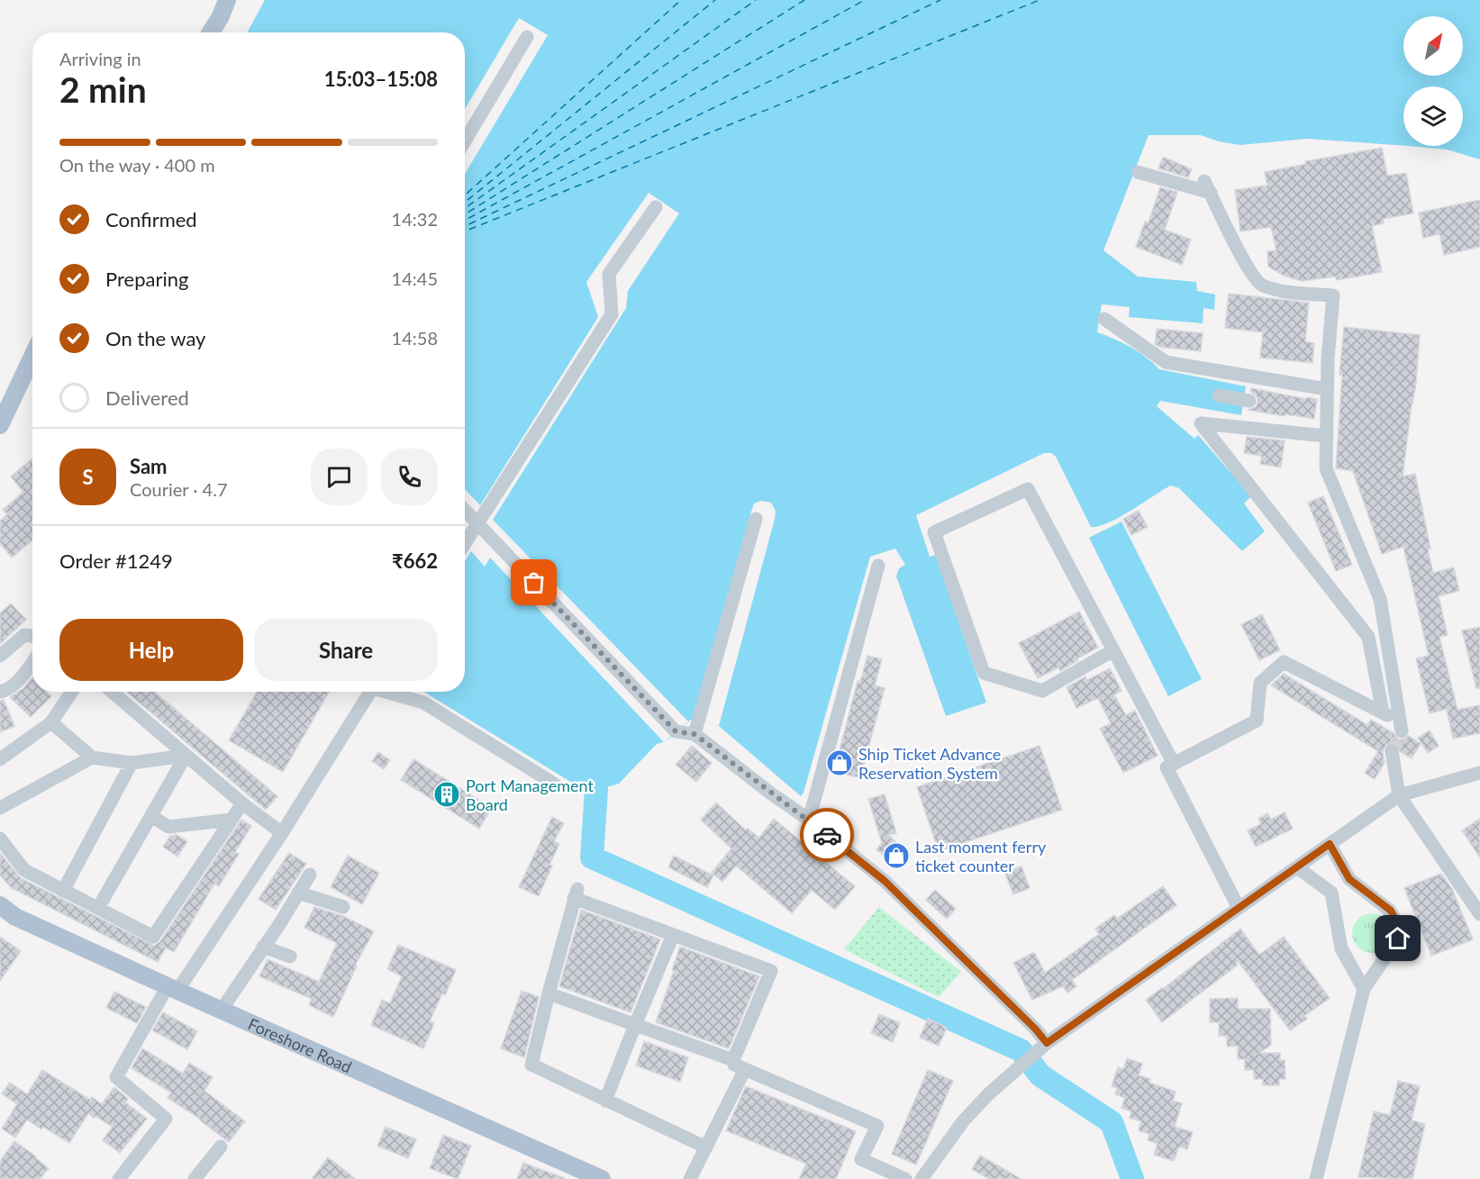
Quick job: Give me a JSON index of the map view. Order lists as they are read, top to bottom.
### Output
{
  "streets": {
    "main road": ["Foreshore Road"]
  },
  "places": {
    "shop": ["Ship Ticket Advance Reservation System", "Last moment ferry ticket counter"],
    "building": ["Port Management Board"]
  },
  "north": "top right",
  "page": {
    "heading": ["2 min", "Arriving in", "15:03–15:08"],
    "panel": [
      "Sam",
      "Courier · 4.7",
      "Order #1249",
      "₹662"
    ],
    "bar": "On the way · 400 m",
    "list": [
      ["Confirmed", "14:32"],
      ["Preparing", "14:45"],
      ["On the way", "14:58"],
      "Delivered"
    ],
    "round": "S",
    "buttons": ["Help", "Share"]
  }
}
